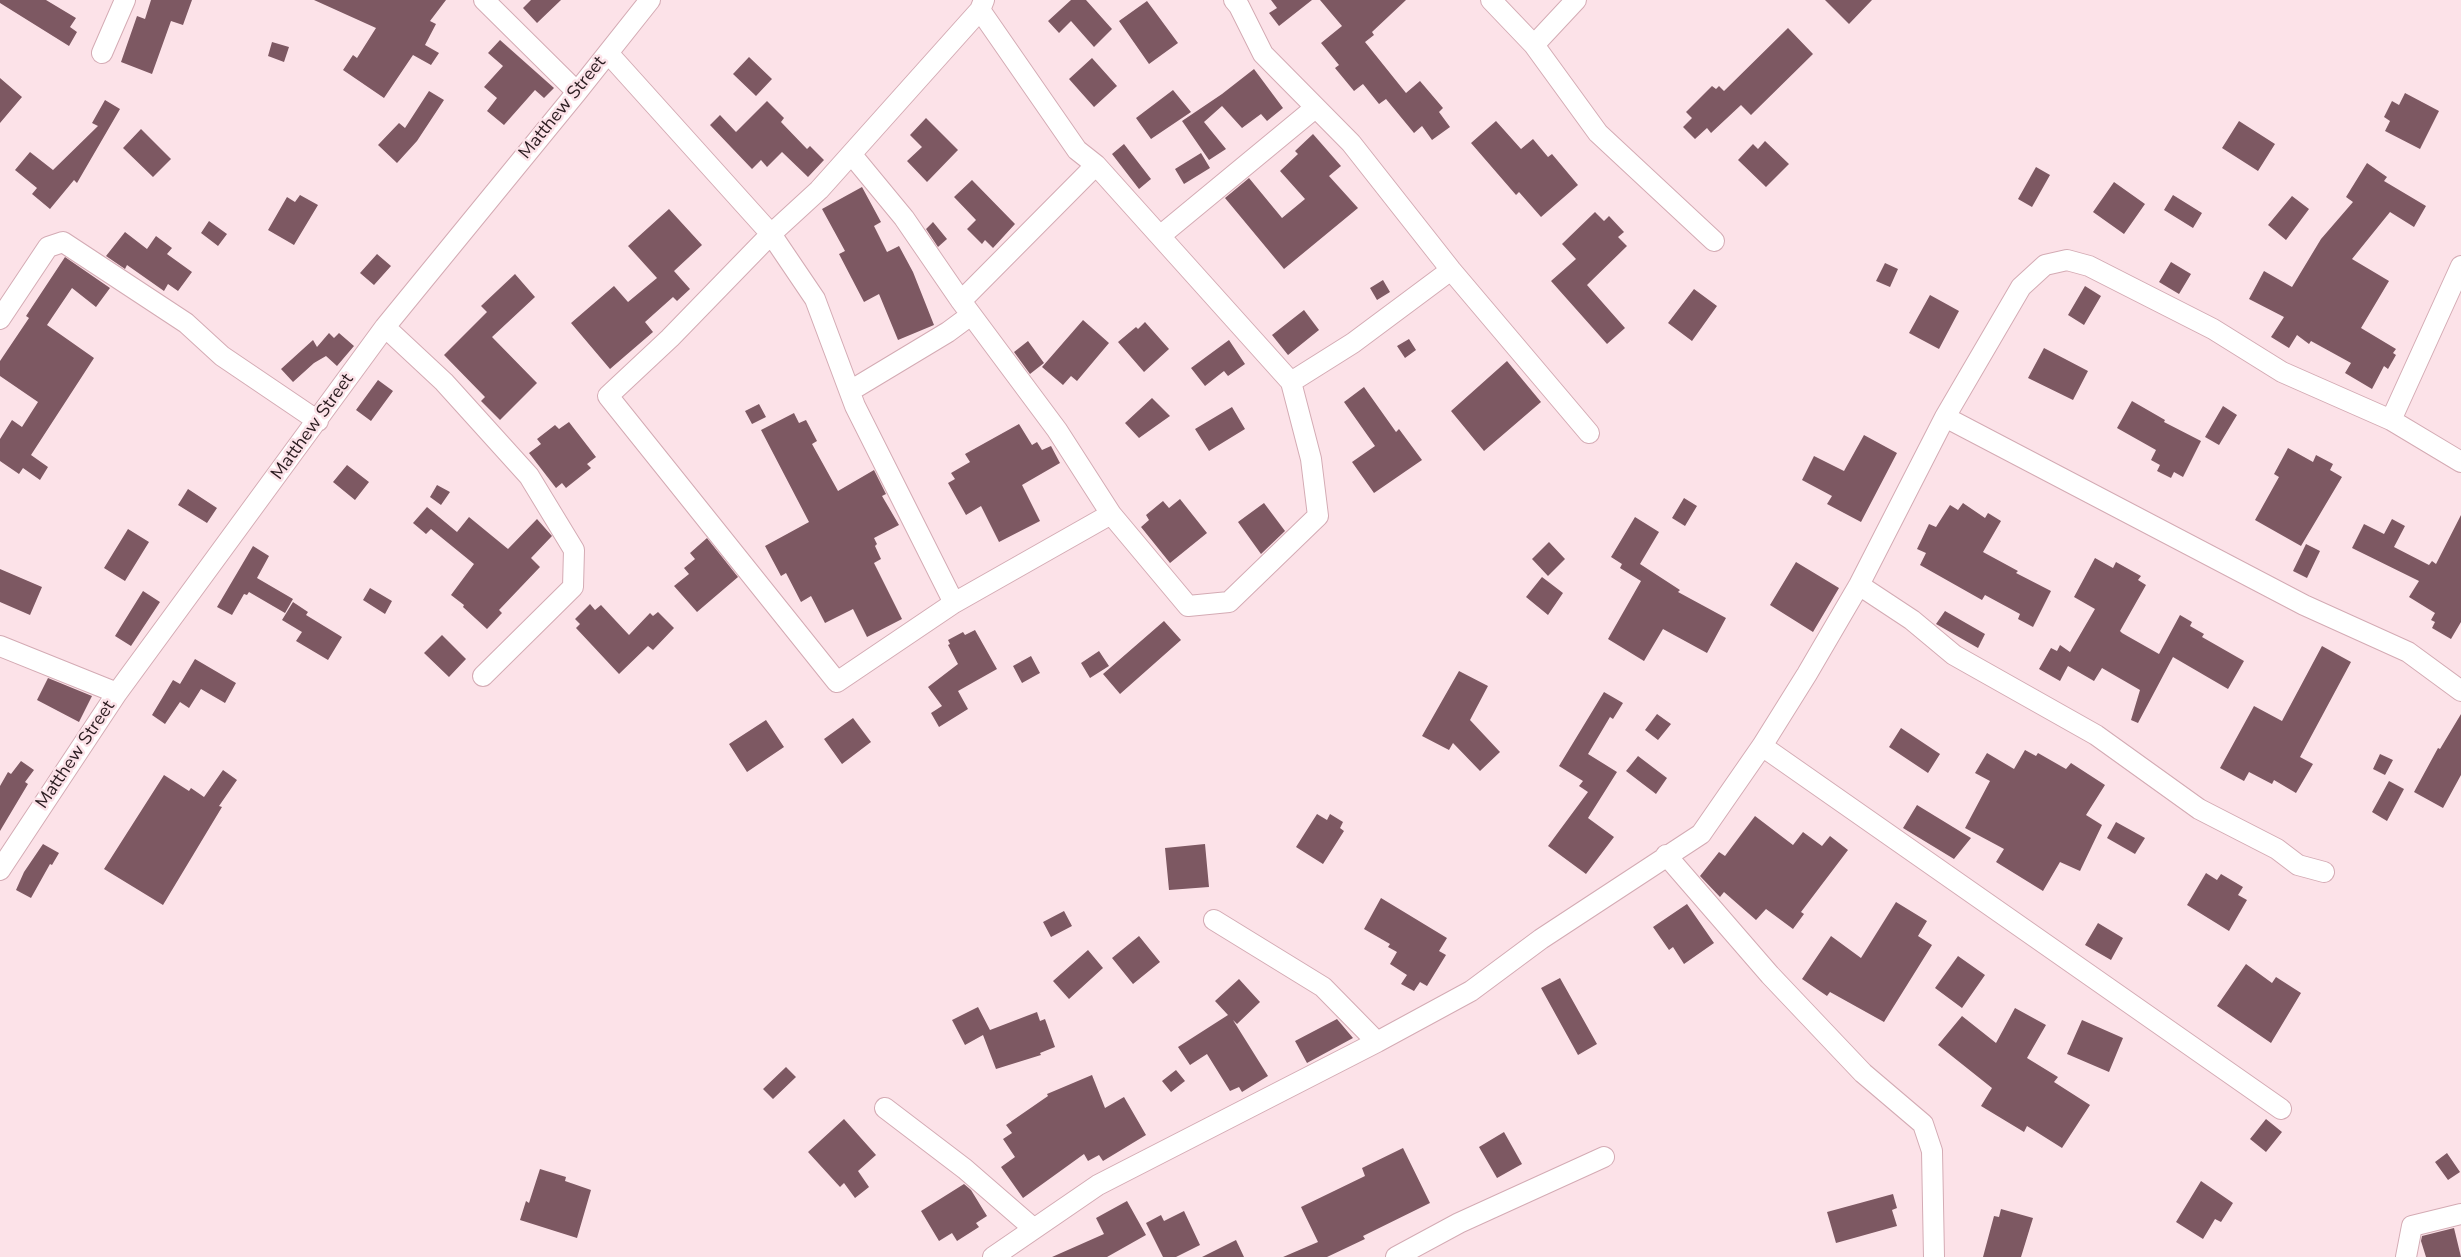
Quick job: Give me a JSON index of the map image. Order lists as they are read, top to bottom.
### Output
{
  "streets": {
    "street": ["Matthew Street"]
  }
}
